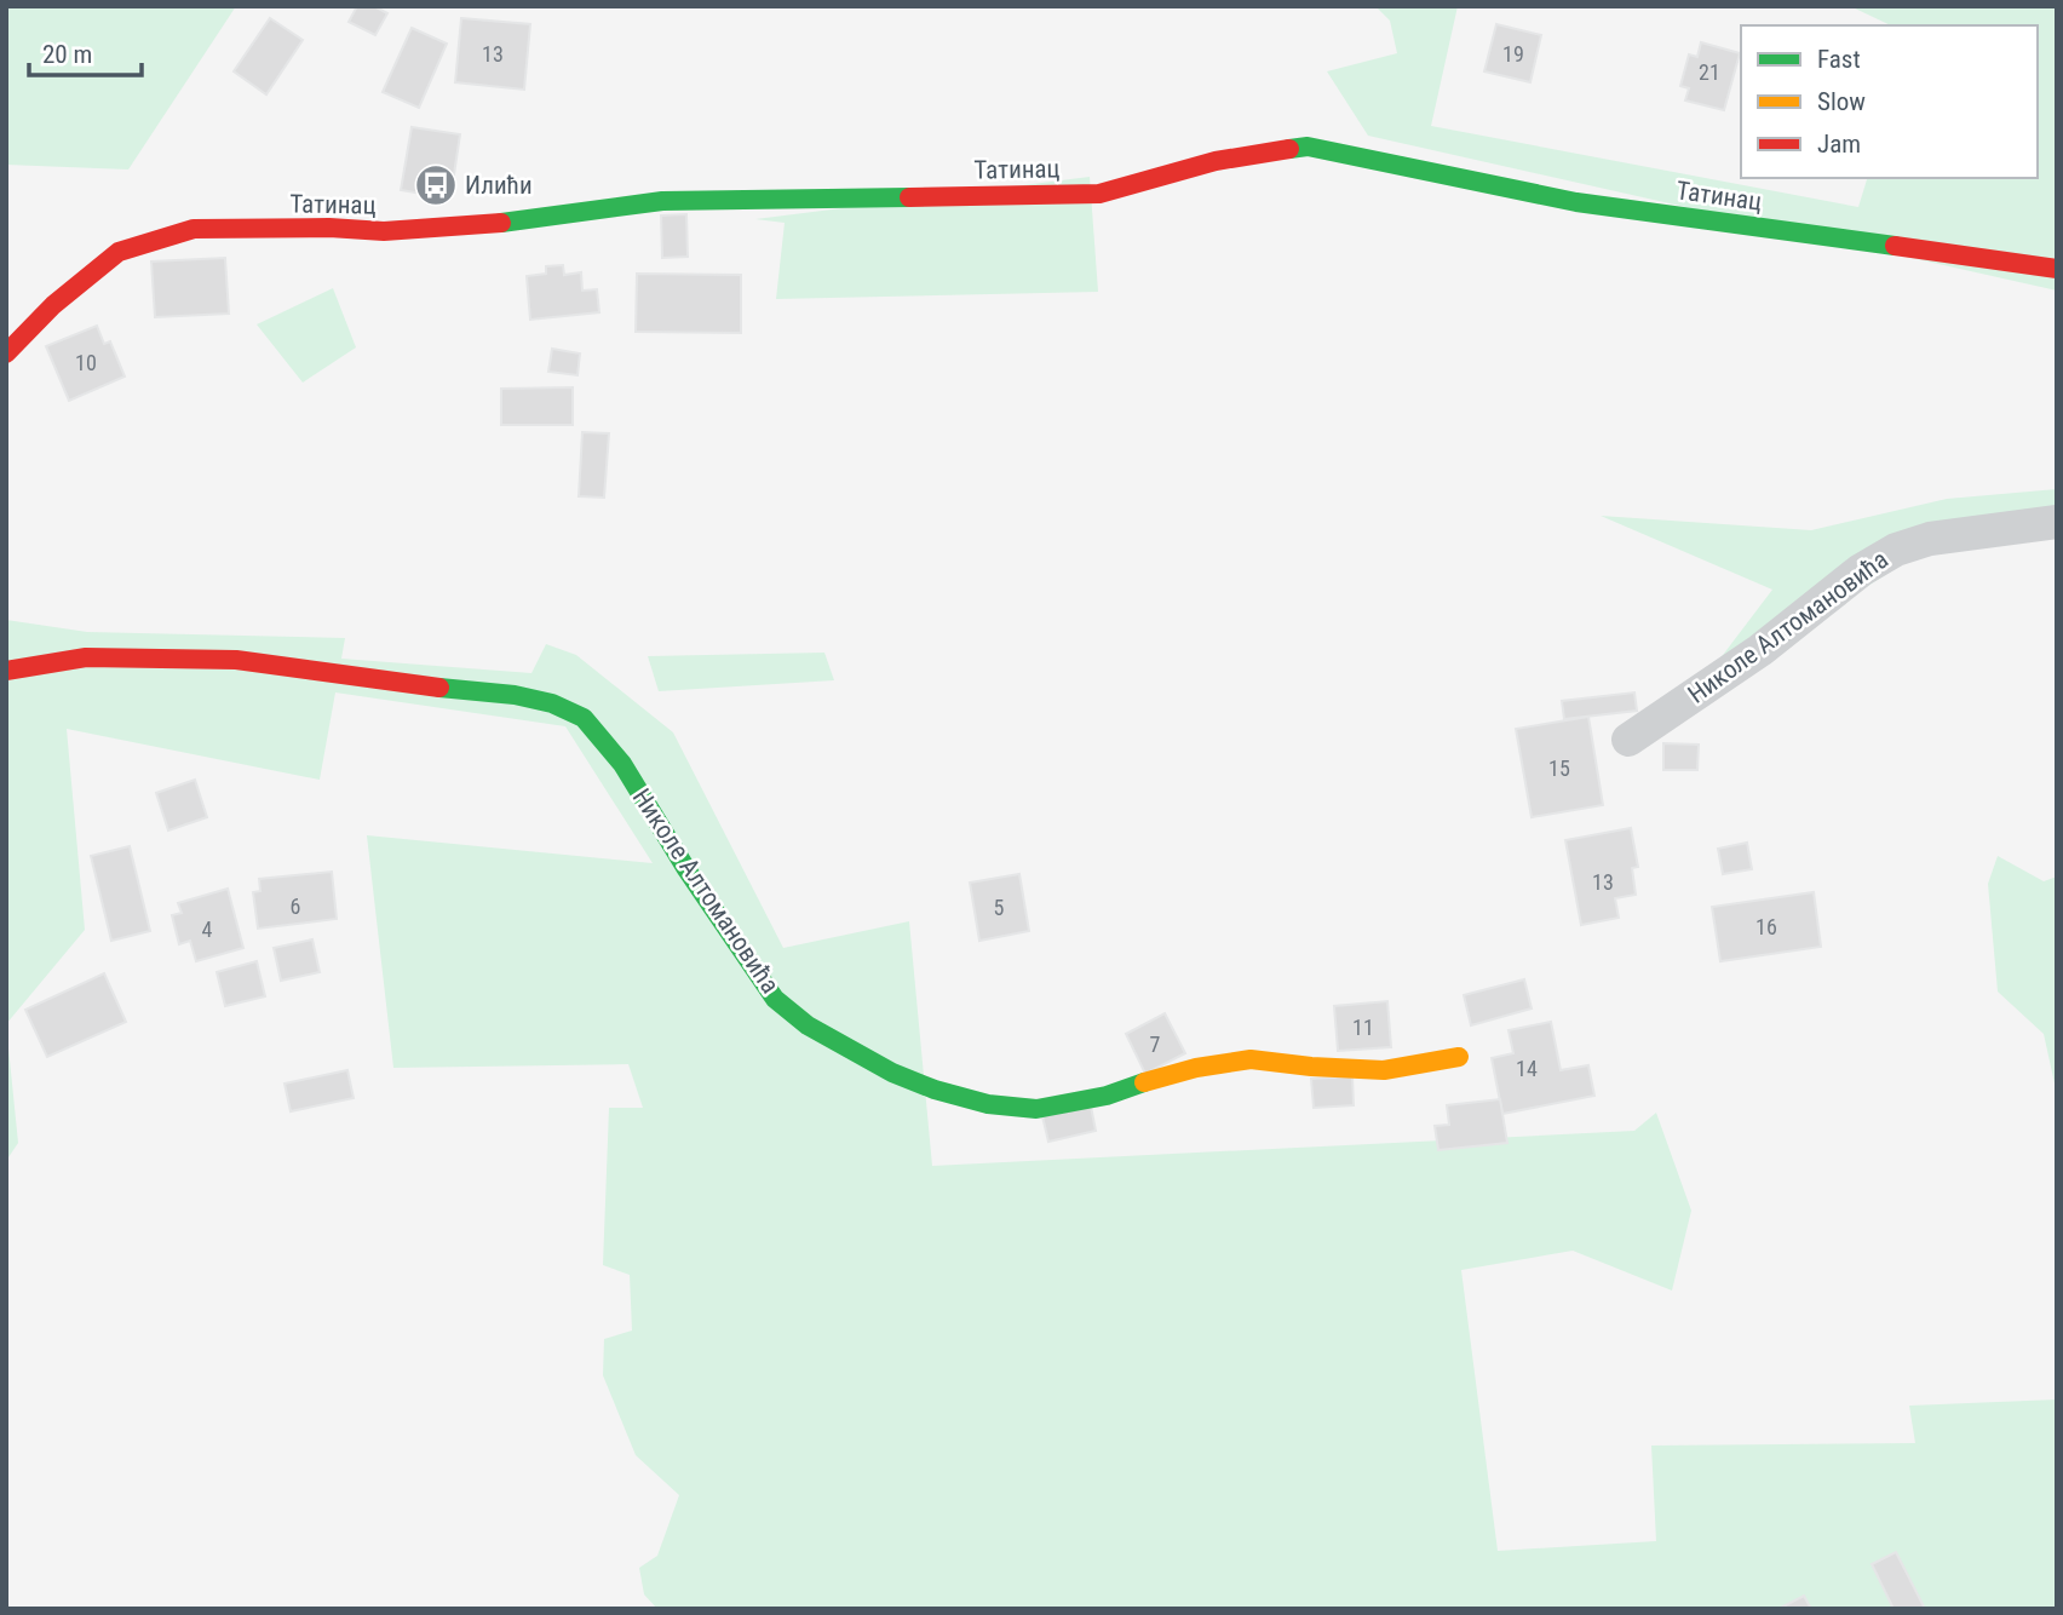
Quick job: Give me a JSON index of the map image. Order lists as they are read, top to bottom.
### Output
{
  "streets": {
    "street": ["Татинац", "Николе Алтомановића"]
  },
  "places": {
    "bus stop": ["Илићи"]
  },
  "house_numbers": [
    "13",
    "19",
    "21",
    "10",
    "15",
    "13",
    "6",
    "5",
    "16",
    "4",
    "11",
    "7",
    "14"
  ],
  "legend": ["Fast", "Slow", "Jam"],
  "scale_bar": "20 m"
}
